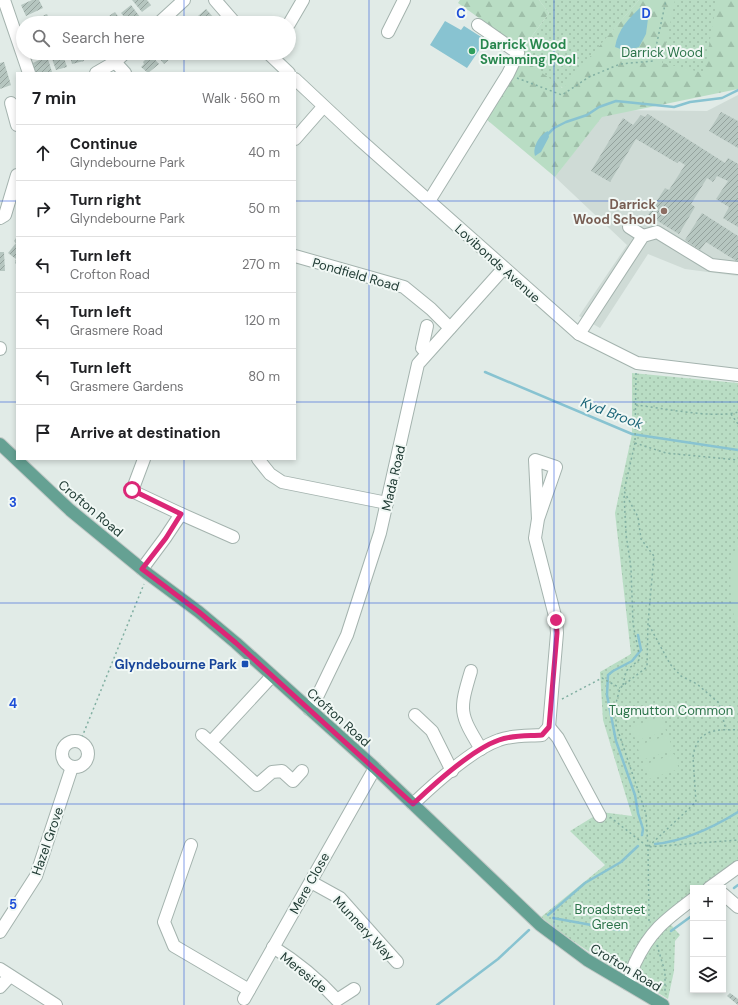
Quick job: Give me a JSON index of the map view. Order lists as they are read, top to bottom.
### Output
{
  "streets": {
    "main road": ["Crofton Road"],
    "street": [
      "Lovibonds Avenue",
      "Pondfield Road",
      "Mada Road",
      "Hazel Grove",
      "Mere Close",
      "Munnery Way",
      "Mereside"
    ]
  },
  "crossings": [
    ["Lovibonds Avenue", "Mada Road"],
    ["Pondfield Road", "Mada Road"],
    ["Mada Road", "Crofton Road"],
    ["Crofton Road", "Mere Close"],
    ["Mere Close", "Munnery Way"],
    ["Mere Close", "Mereside"]
  ],
  "water": ["Kyd Brook"],
  "parks": ["Darrick Wood", "Tugmutton Common", "Broadstreet Green"],
  "places": {
    "other": ["Darrick Wood Swimming Pool", "Darrick Wood School"],
    "transit": ["Glyndebourne Park"]
  },
  "page": {
    "search": "Search here",
    "heading": ["7 min", "Walk · 560 m"],
    "list": [
      ["Continue", "Glyndebourne Park", "40 m"],
      ["Turn right", "Glyndebourne Park", "50 m"],
      ["Turn left", "Crofton Road", "270 m"],
      ["Turn left", "Grasmere Road", "120 m"],
      ["Turn left", "Grasmere Gardens", "80 m"],
      "Arrive at destination"
    ],
    "map_buttons": ["+", "−"]
  },
  "grid": {
    "columns": ["C", "D"],
    "rows": ["3", "4", "5"]
  }
}
